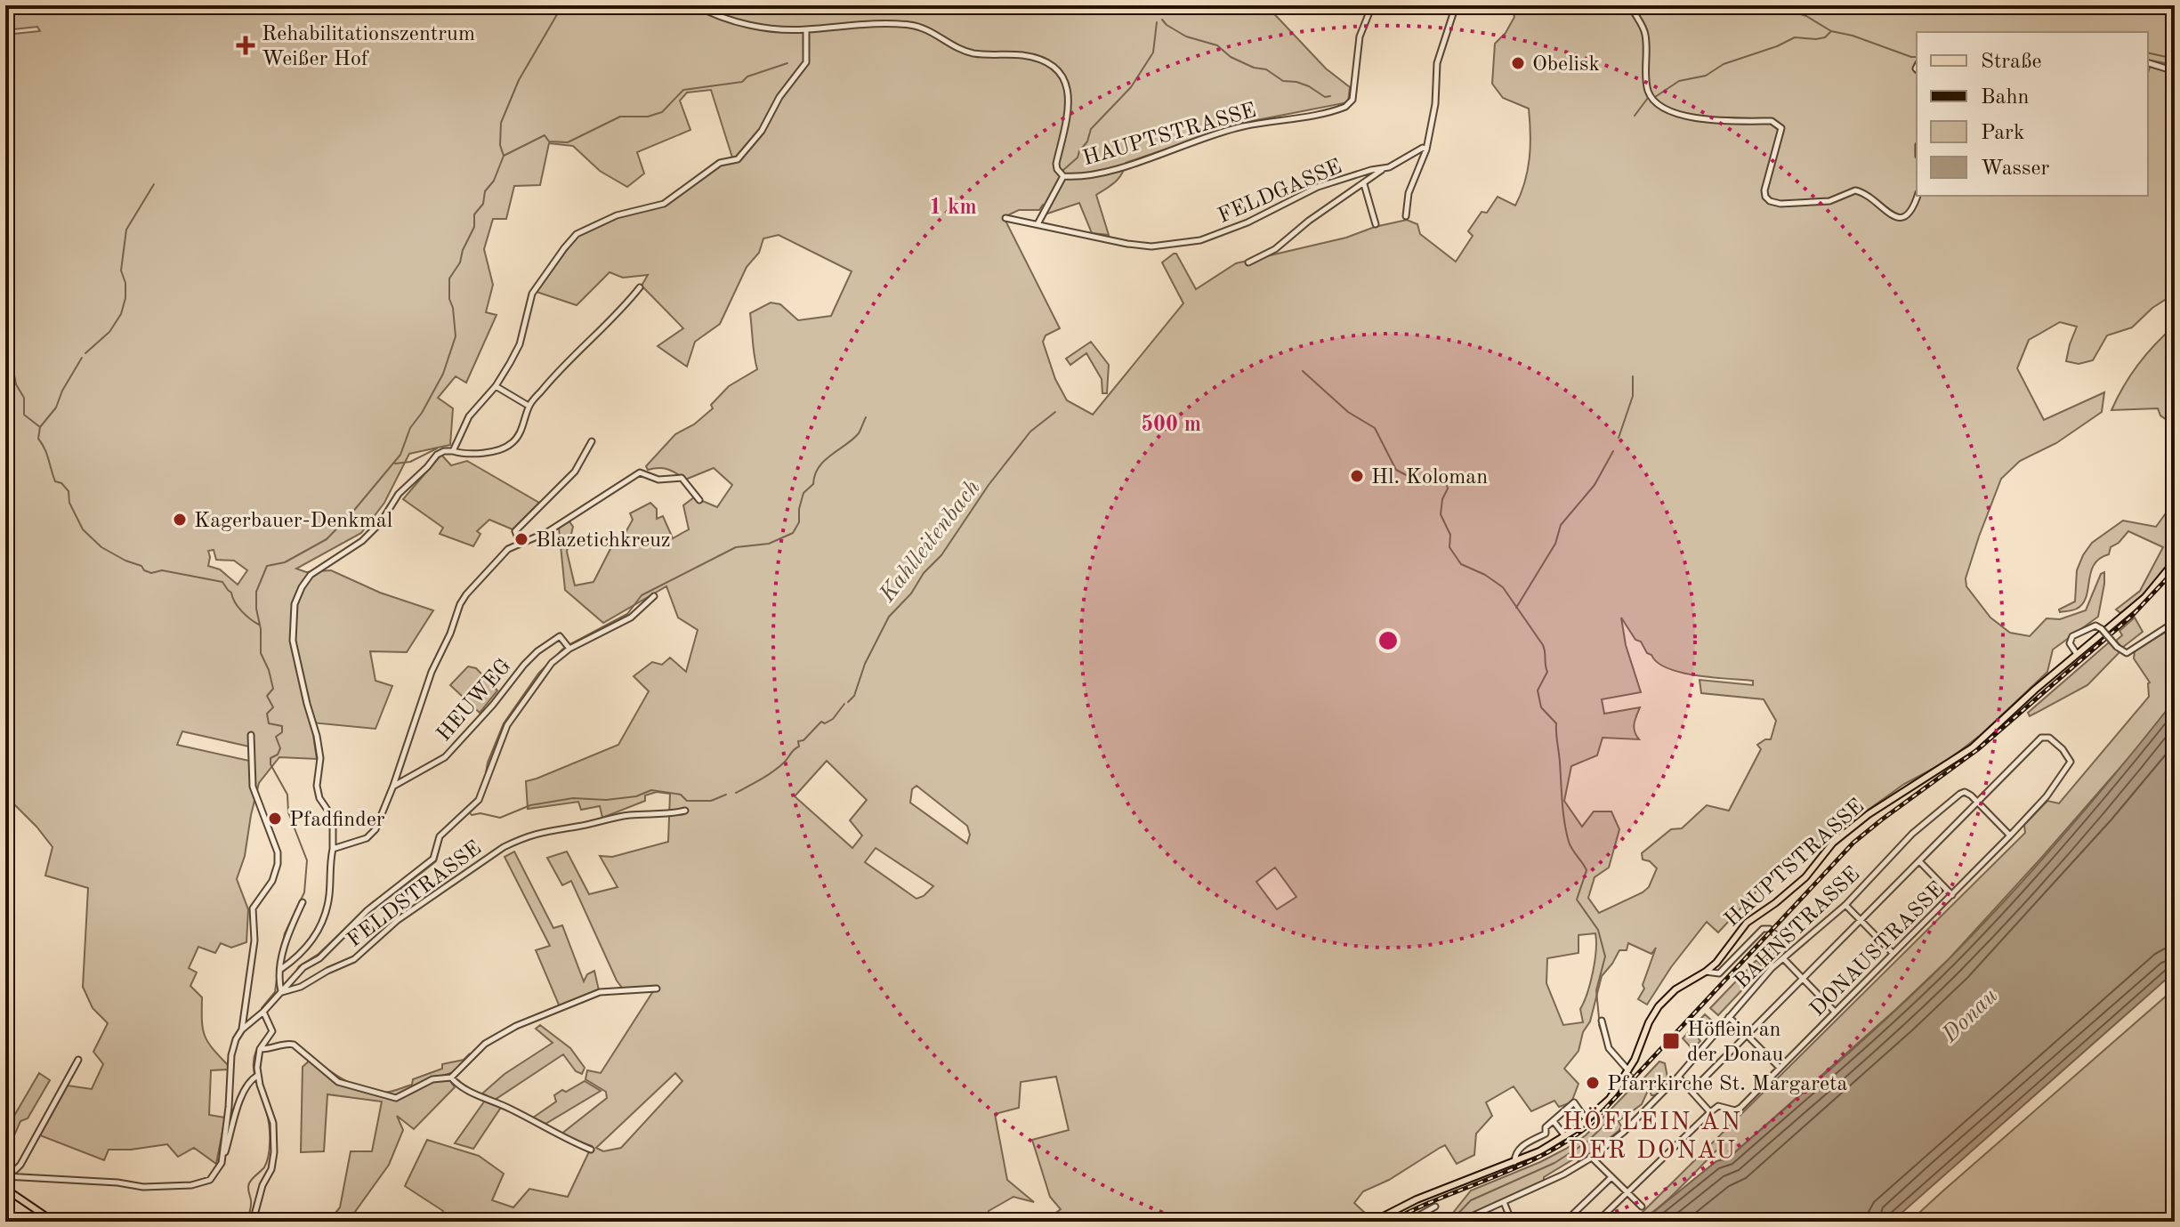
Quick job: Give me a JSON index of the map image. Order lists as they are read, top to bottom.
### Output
{
  "streets": {
    "main road": ["HAUPTSTRASSE"],
    "street": [
      "FELDGASSE",
      "HEUWEG",
      "FELDSTRASSE",
      "BAHNSTRASSE",
      "DONAUSTRASSE"
    ]
  },
  "crossings": [
    ["BAHNSTRASSE", "DONAUSTRASSE"]
  ],
  "districts": ["HÖFLEIN AN DER DONAU"],
  "water": ["Kahlleitenbach", "Donau"],
  "places": {
    "health": ["Rehabilitationszentrum Weißer Hof"],
    "other": [
      "Obelisk",
      "Hl. Koloman",
      "Kagerbauer-Denkmal",
      "Blazetichkreuz",
      "Pfadfinder",
      "Pfarrkirche St. Margareta"
    ],
    "transit": ["Höflein an der Donau"]
  },
  "legend": [
    "Straße",
    "Bahn",
    "Park",
    "Wasser"
  ],
  "rings": ["1 km", "500 m"]
}
